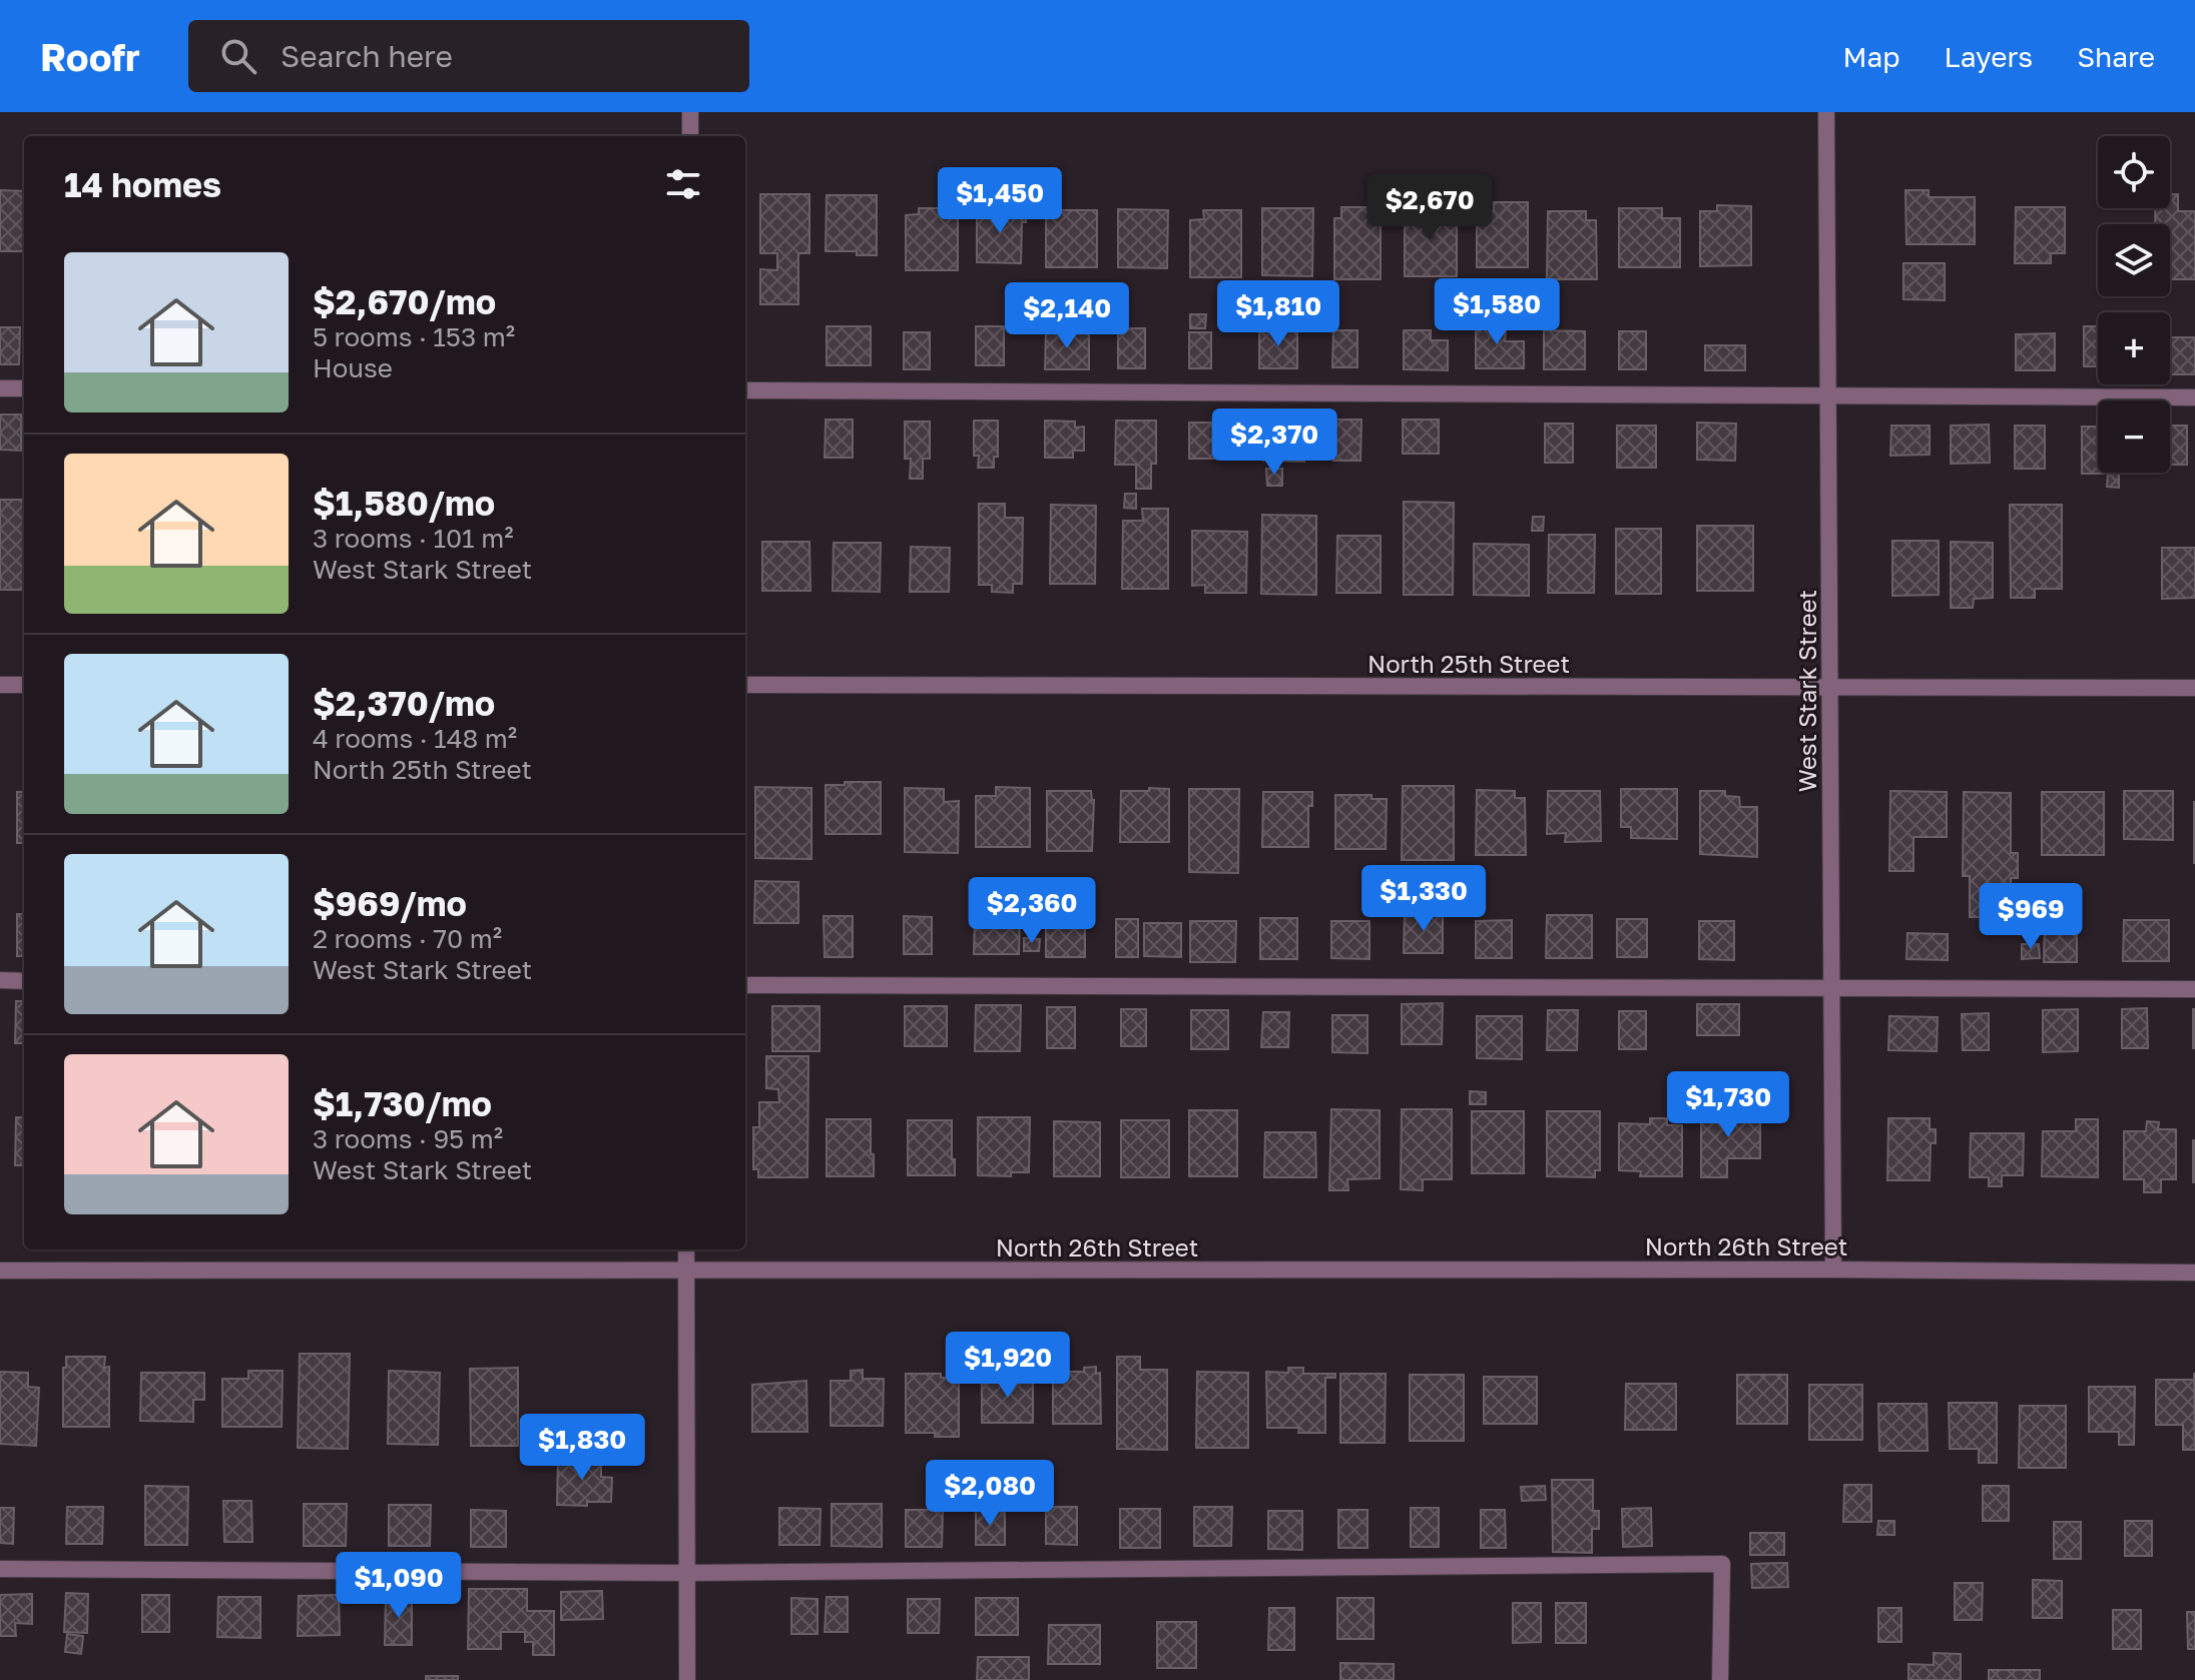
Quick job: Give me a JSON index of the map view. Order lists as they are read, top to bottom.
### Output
{
  "streets": {
    "street": ["North 25th Street", "West Stark Street", "North 26th Street"]
  },
  "crossings": [
    ["North 25th Street", "West Stark Street"],
    ["West Stark Street", "North 26th Street"]
  ],
  "page": {
    "header": "Roofr",
    "search": "Search here",
    "nav": ["Map", "Layers", "Share"],
    "map_buttons": ["+", "−"],
    "heading": "14 homes",
    "price": [
      "$1,450",
      "$2,670",
      "$1,580",
      "$1,810",
      "$2,140",
      "$2,370",
      "$1,330",
      "$2,360",
      "$969",
      "$1,730",
      "$1,920",
      "$1,830",
      "$2,080",
      "$1,090"
    ],
    "list": [
      {
        "name": "$2,670/mo",
        "note": "5 rooms · 153 m² · House"
      },
      {
        "name": "$1,580/mo",
        "note": "3 rooms · 101 m² · West Stark Street"
      },
      {
        "name": "$2,370/mo",
        "note": "4 rooms · 148 m² · North 25th Street"
      },
      {
        "name": "$969/mo",
        "note": "2 rooms · 70 m² · West Stark Street"
      },
      {
        "name": "$1,730/mo",
        "note": "3 rooms · 95 m² · West Stark Street"
      }
    ]
  }
}
